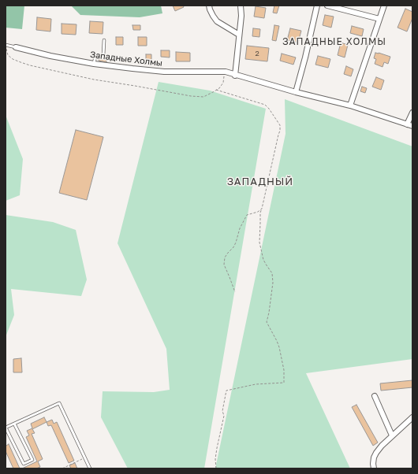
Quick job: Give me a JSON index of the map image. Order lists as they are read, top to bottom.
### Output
{
  "streets": {
    "street": ["Западные Холмы"]
  },
  "districts": ["ЗАПАДНЫЕ ХОЛМЫ", "ЗАПАДНЫЙ"],
  "house_numbers": ["2"]
}
